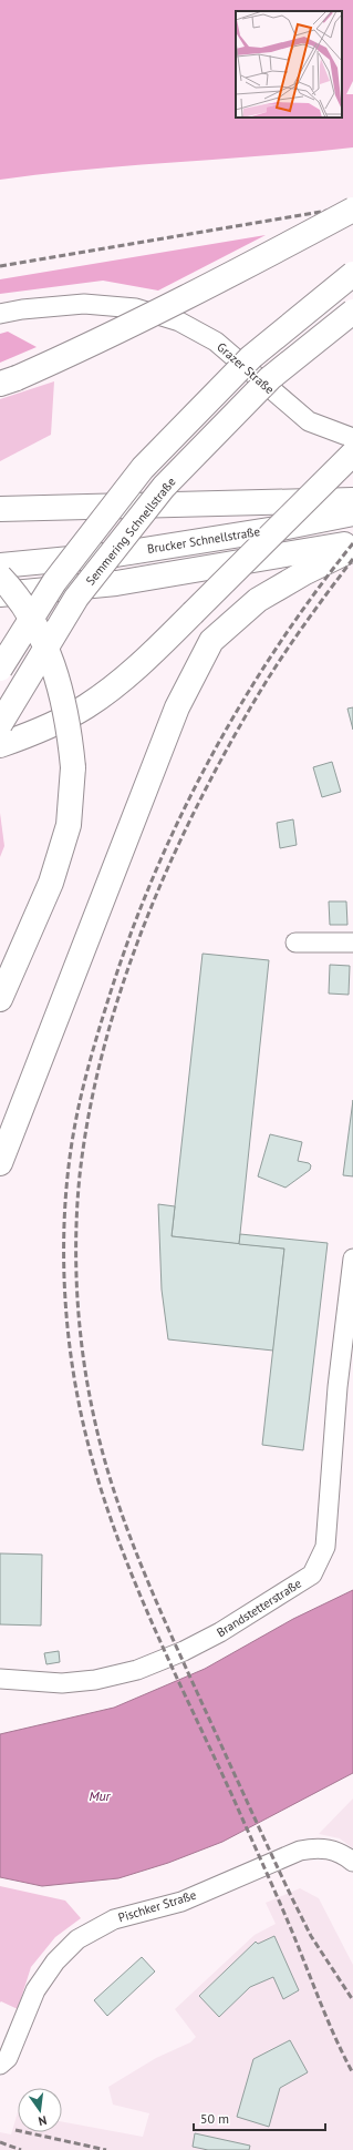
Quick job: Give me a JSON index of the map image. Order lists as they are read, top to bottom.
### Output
{
  "streets": {
    "highway": ["Semmering Schnellstraße", "Brucker Schnellstraße"],
    "street": ["Grazer Straße", "Brandstetterstraße", "Pischker Straße"]
  },
  "water": ["Mur"],
  "scale_bar": "50 m",
  "north": "bottom"
}
